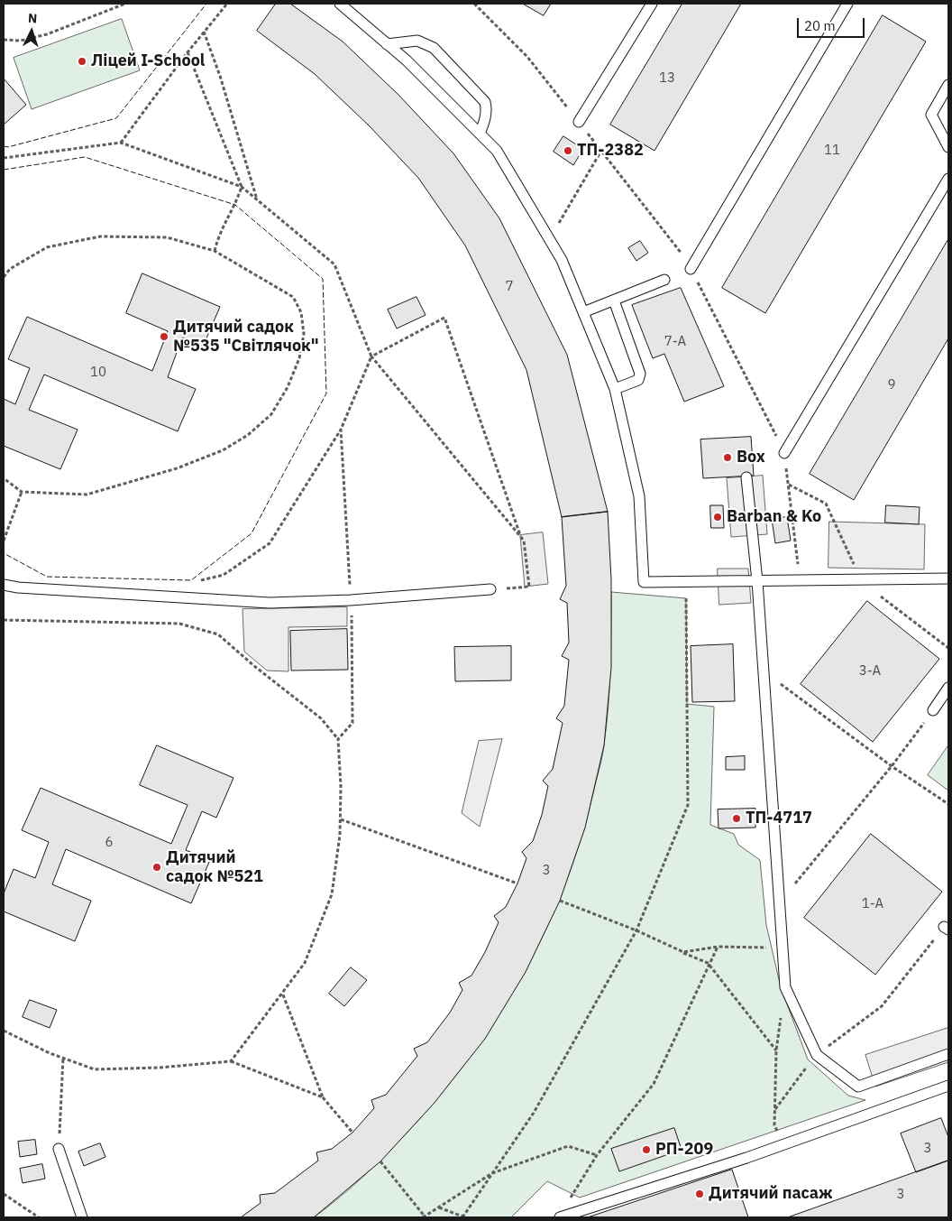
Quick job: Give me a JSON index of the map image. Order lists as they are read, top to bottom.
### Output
{
  "places": [
    "Ліцей I-School",
    "ТП-2382",
    "Дитячий садок №535 \"Світлячок\"",
    "Box",
    "Barban & Ko",
    "ТП-4717",
    "Дитячий садок №521",
    "РП-209",
    "Дитячий пасаж"
  ],
  "house_numbers": [
    "13",
    "11",
    "7",
    "7-А",
    "10",
    "9",
    "3-А",
    "6",
    "3",
    "1-А",
    "3",
    "3"
  ],
  "scale_bar": "20 m",
  "north": "top"
}
